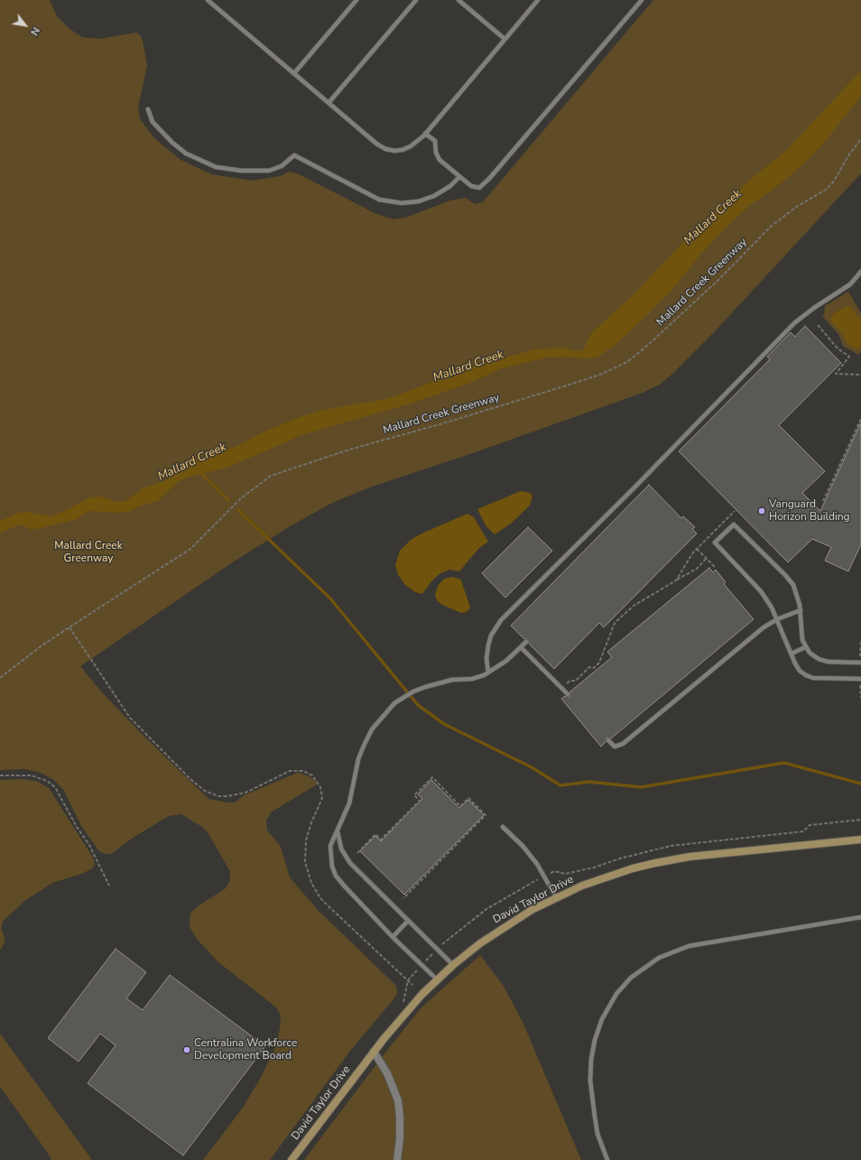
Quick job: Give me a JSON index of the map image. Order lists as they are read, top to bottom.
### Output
{
  "streets": {
    "street": ["David Taylor Drive"],
    "path": ["Mallard Creek Greenway"]
  },
  "water": ["Mallard Creek"],
  "parks": ["Mallard Creek Greenway"],
  "places": ["Vanguard Horizon Building", "Centralina Workforce Development Board"],
  "north": "bottom right"
}
